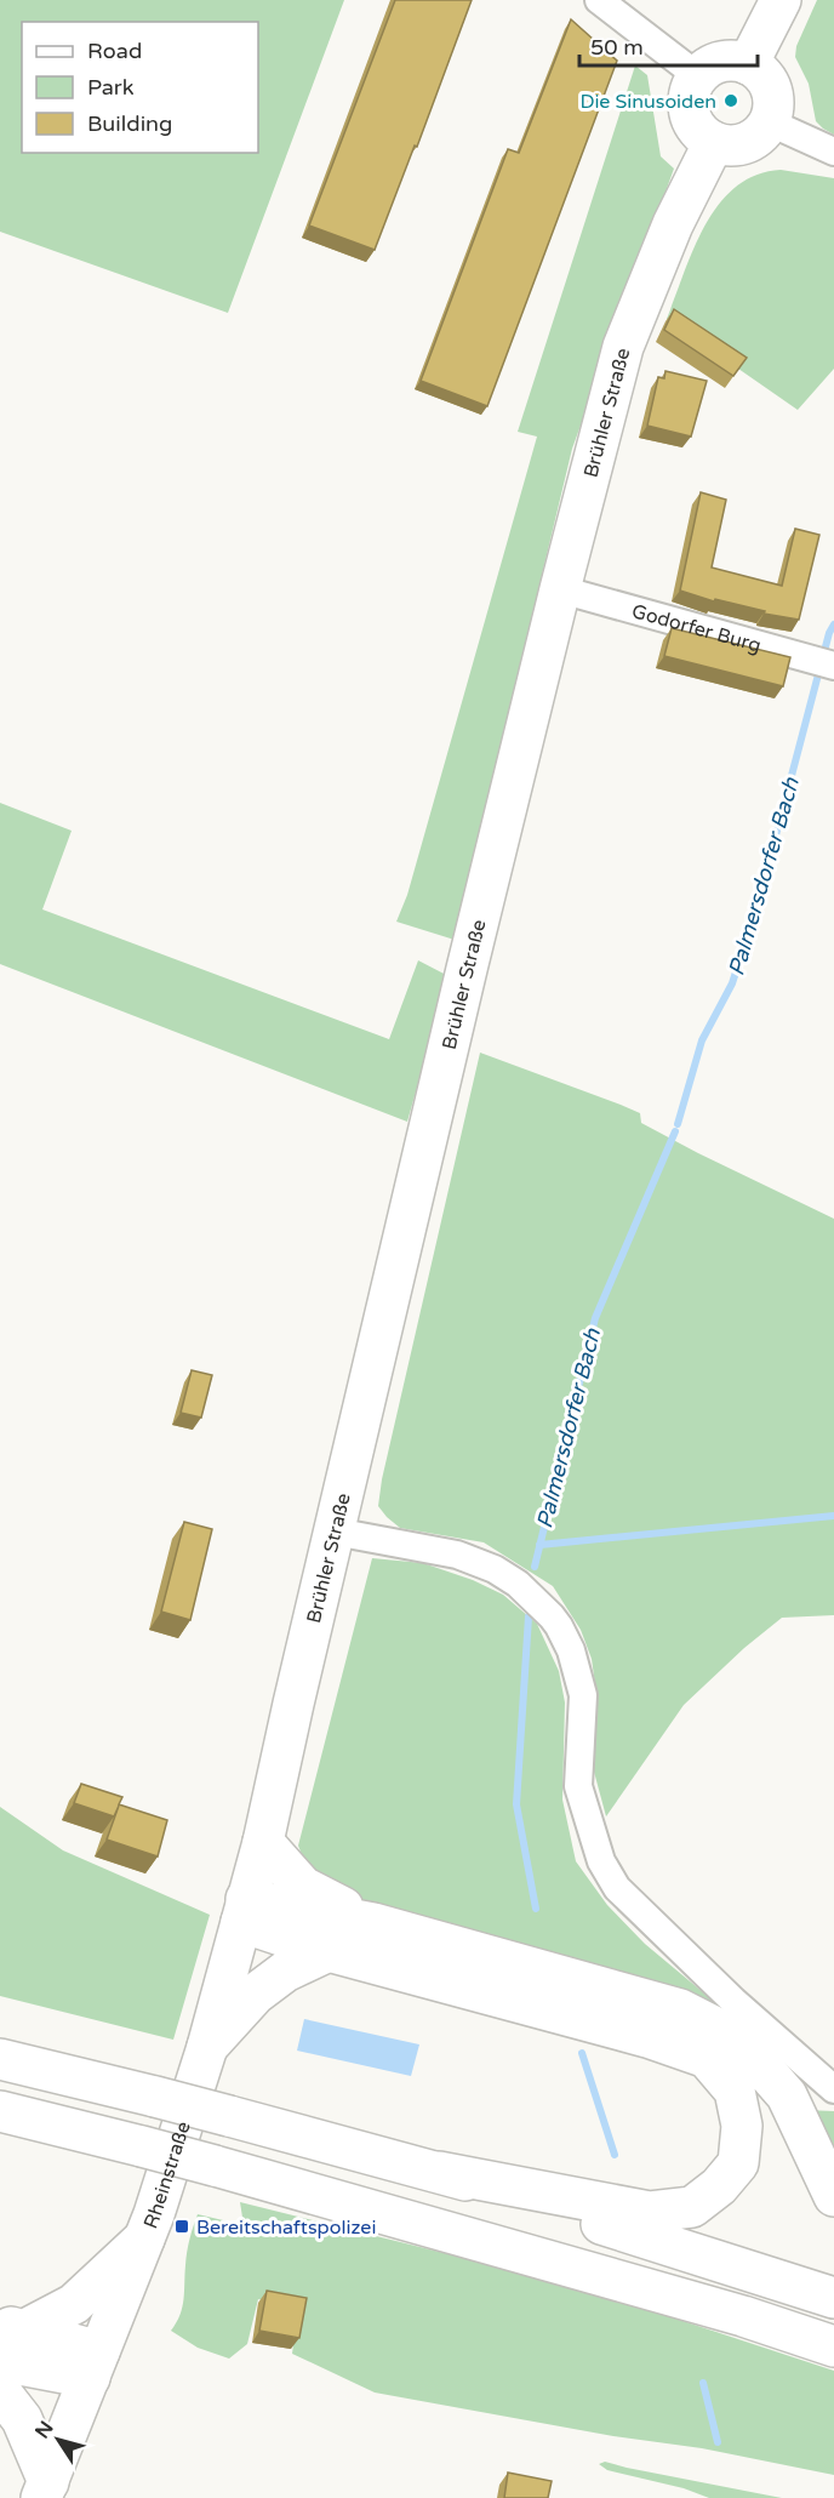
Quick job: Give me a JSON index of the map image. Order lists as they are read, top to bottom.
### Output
{
  "streets": {
    "main road": ["Brühler Straße", "Rheinstraße"],
    "street": ["Godorfer Burg"]
  },
  "crossings": [
    ["Brühler Straße", "Godorfer Burg"],
    ["Brühler Straße", "Rheinstraße"]
  ],
  "water": ["Palmersdorfer Bach"],
  "places": {
    "other": ["Die Sinusoiden"],
    "transit": ["Bereitschaftspolizei"]
  },
  "legend": ["Road", "Park", "Building"],
  "scale_bar": "50 m",
  "north": "top left"
}
